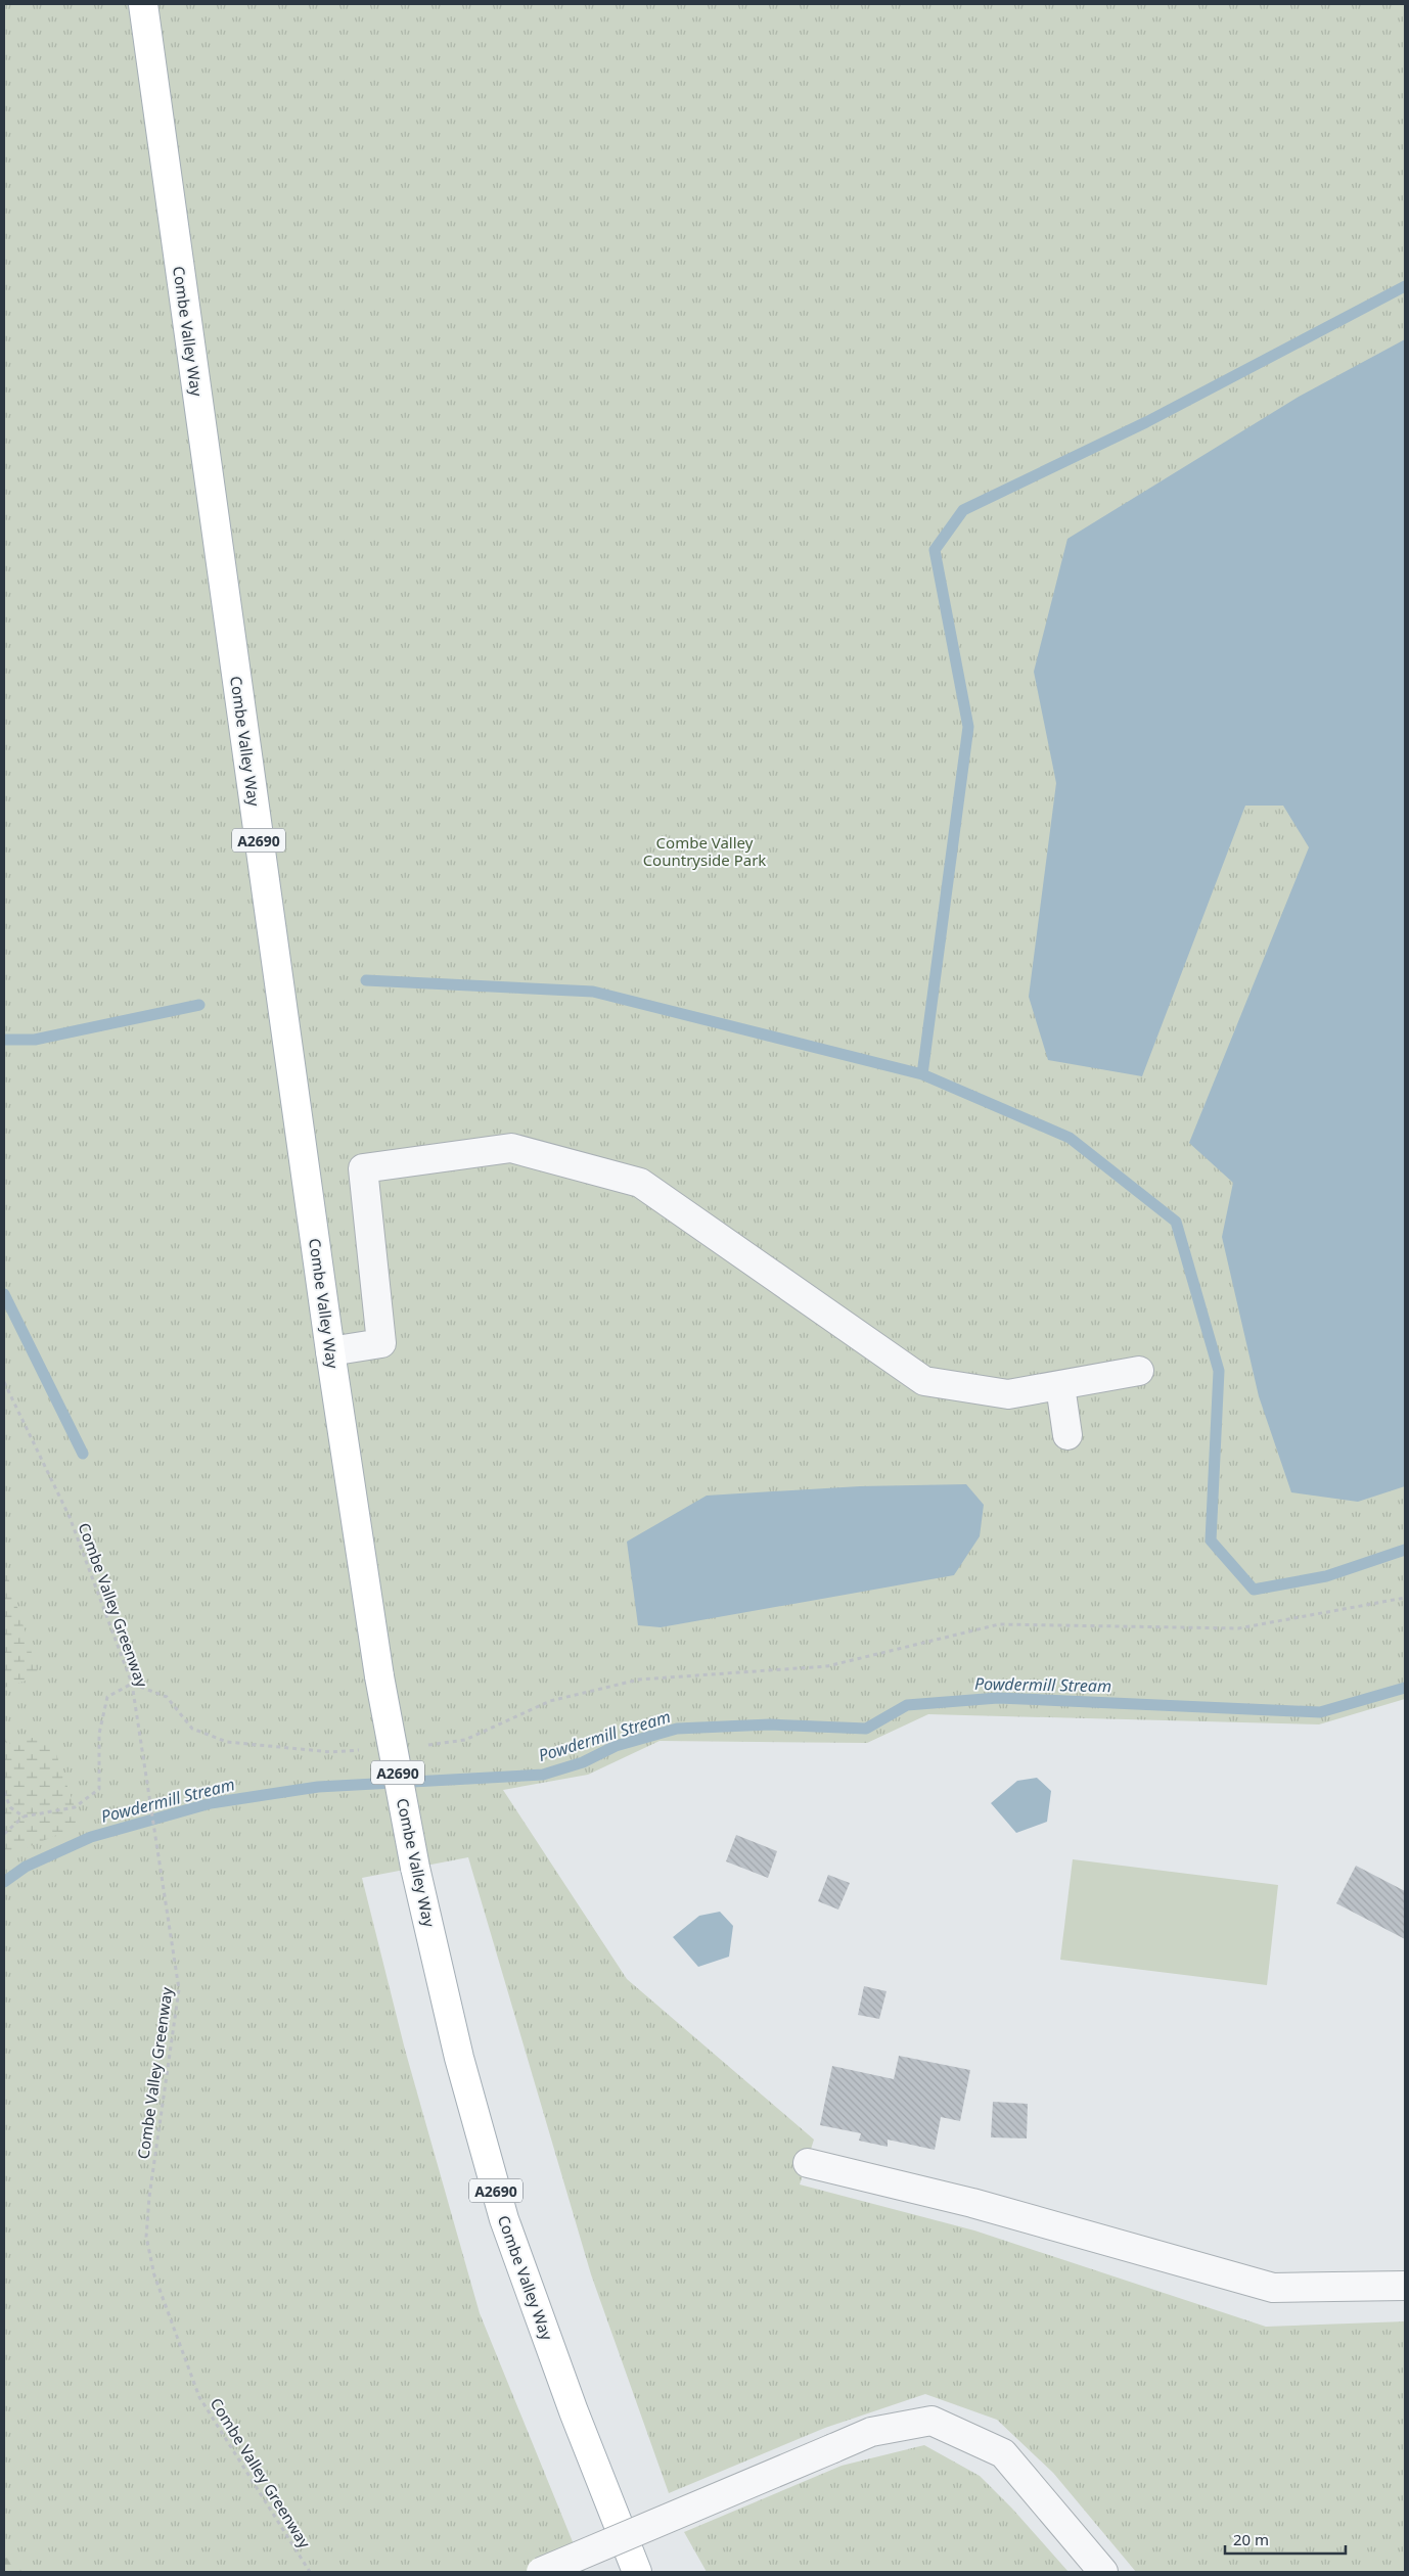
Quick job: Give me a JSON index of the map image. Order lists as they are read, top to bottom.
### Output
{
  "streets": {
    "main road": ["Combe Valley Way", "A2690"],
    "path": ["Combe Valley Greenway"]
  },
  "water": ["Powdermill Stream"],
  "parks": ["Combe Valley Countryside Park"],
  "scale_bar": "20 m"
}
